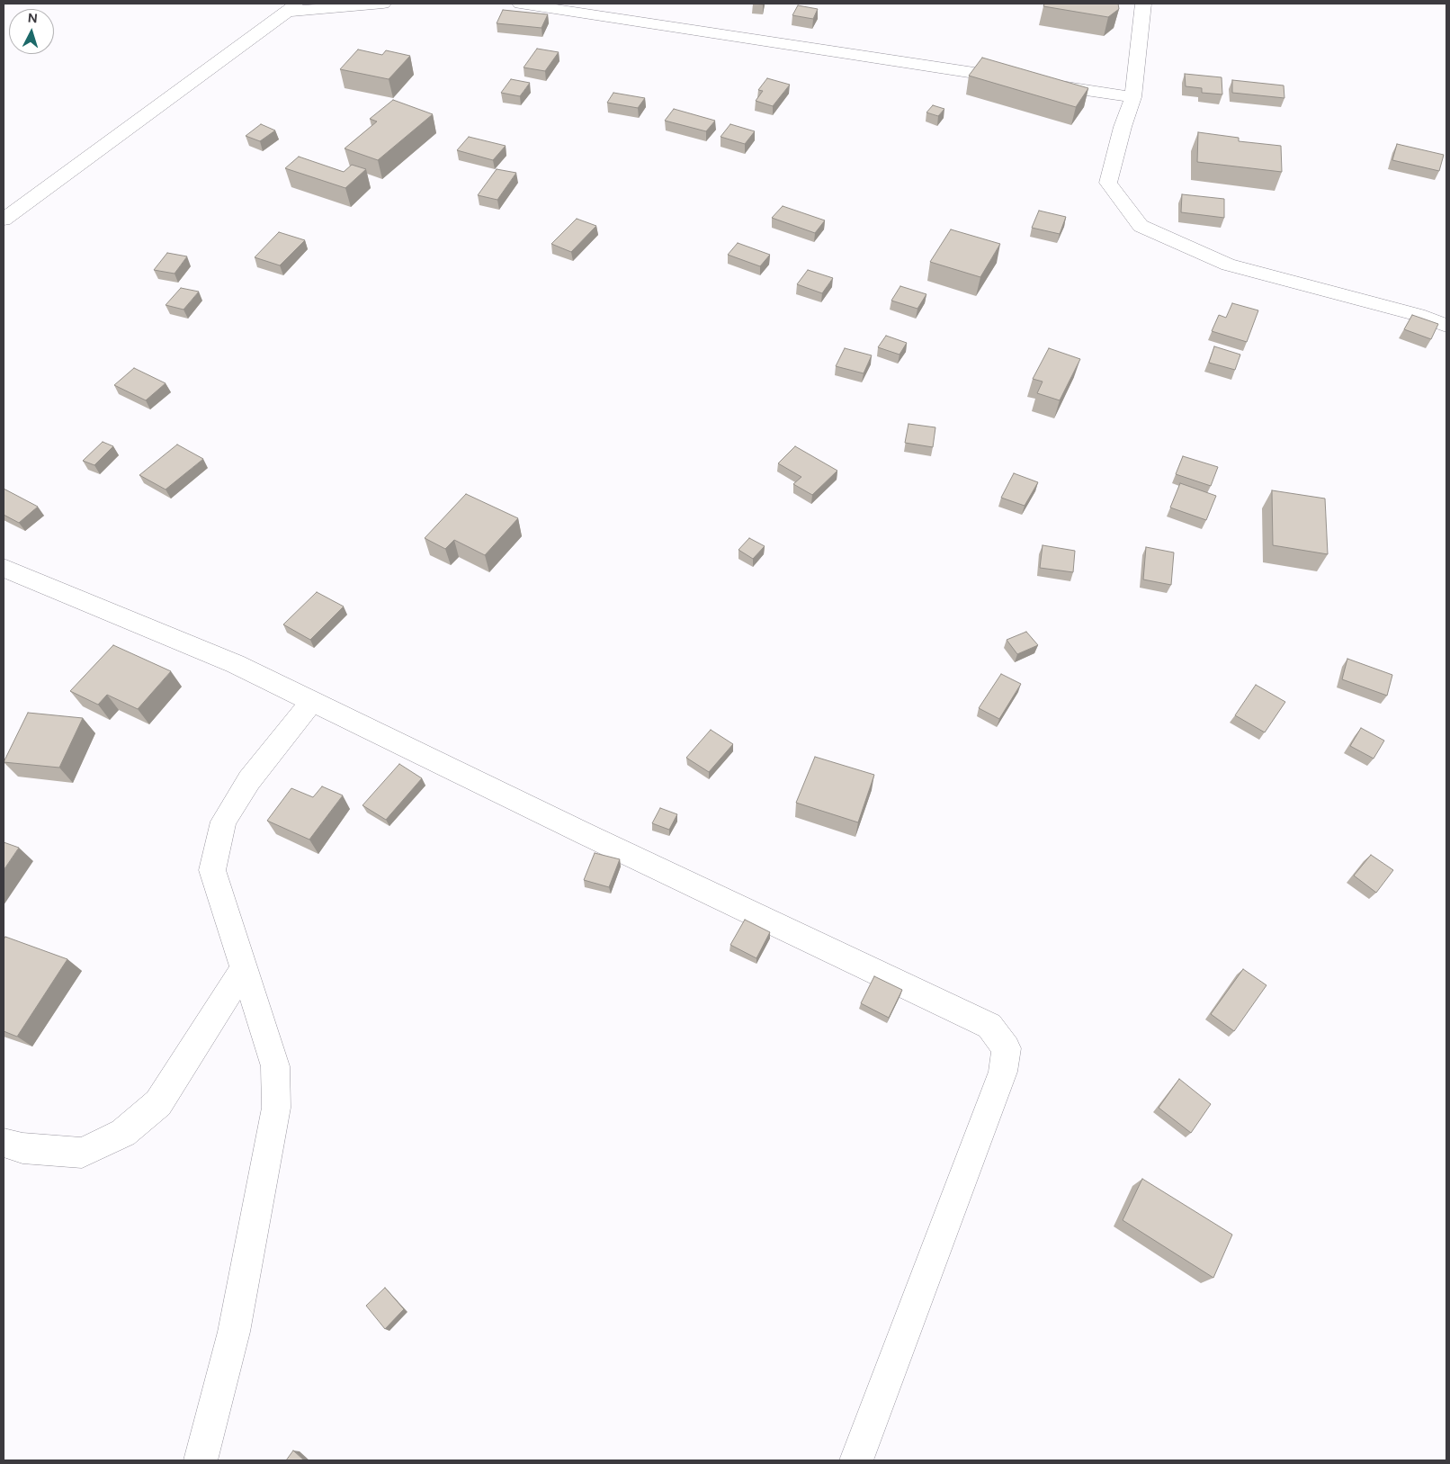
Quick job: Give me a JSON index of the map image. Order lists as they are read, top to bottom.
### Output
{
  "north": "top"
}
